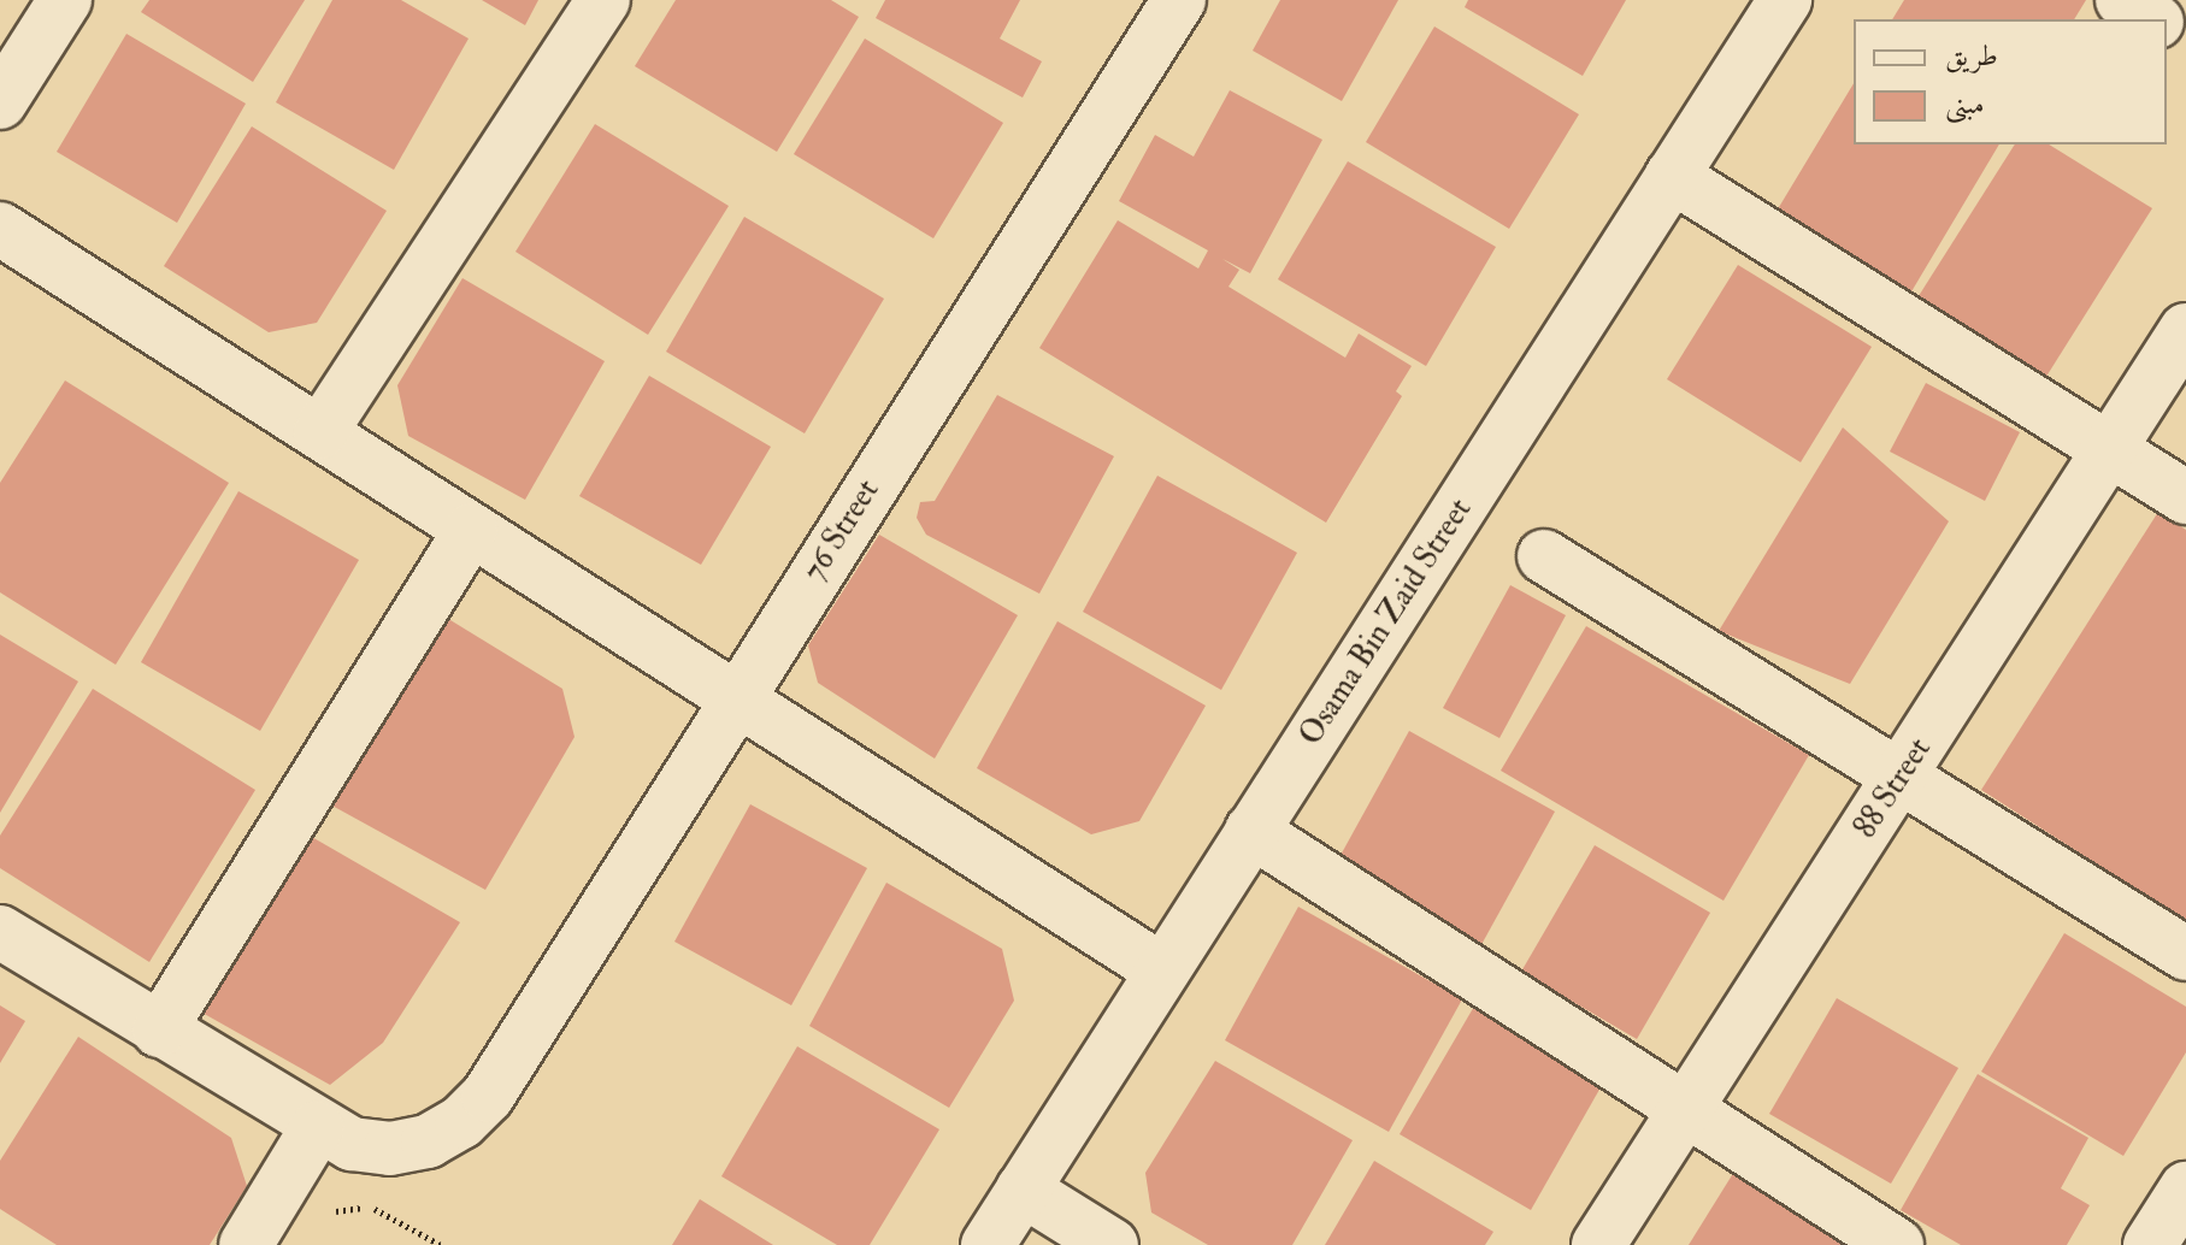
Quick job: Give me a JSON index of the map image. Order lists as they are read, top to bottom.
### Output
{
  "streets": {
    "street": ["76 Street", "Osama Bin Zaid Street", "88 Street"]
  },
  "legend": ["طريق", "مبنى"]
}
